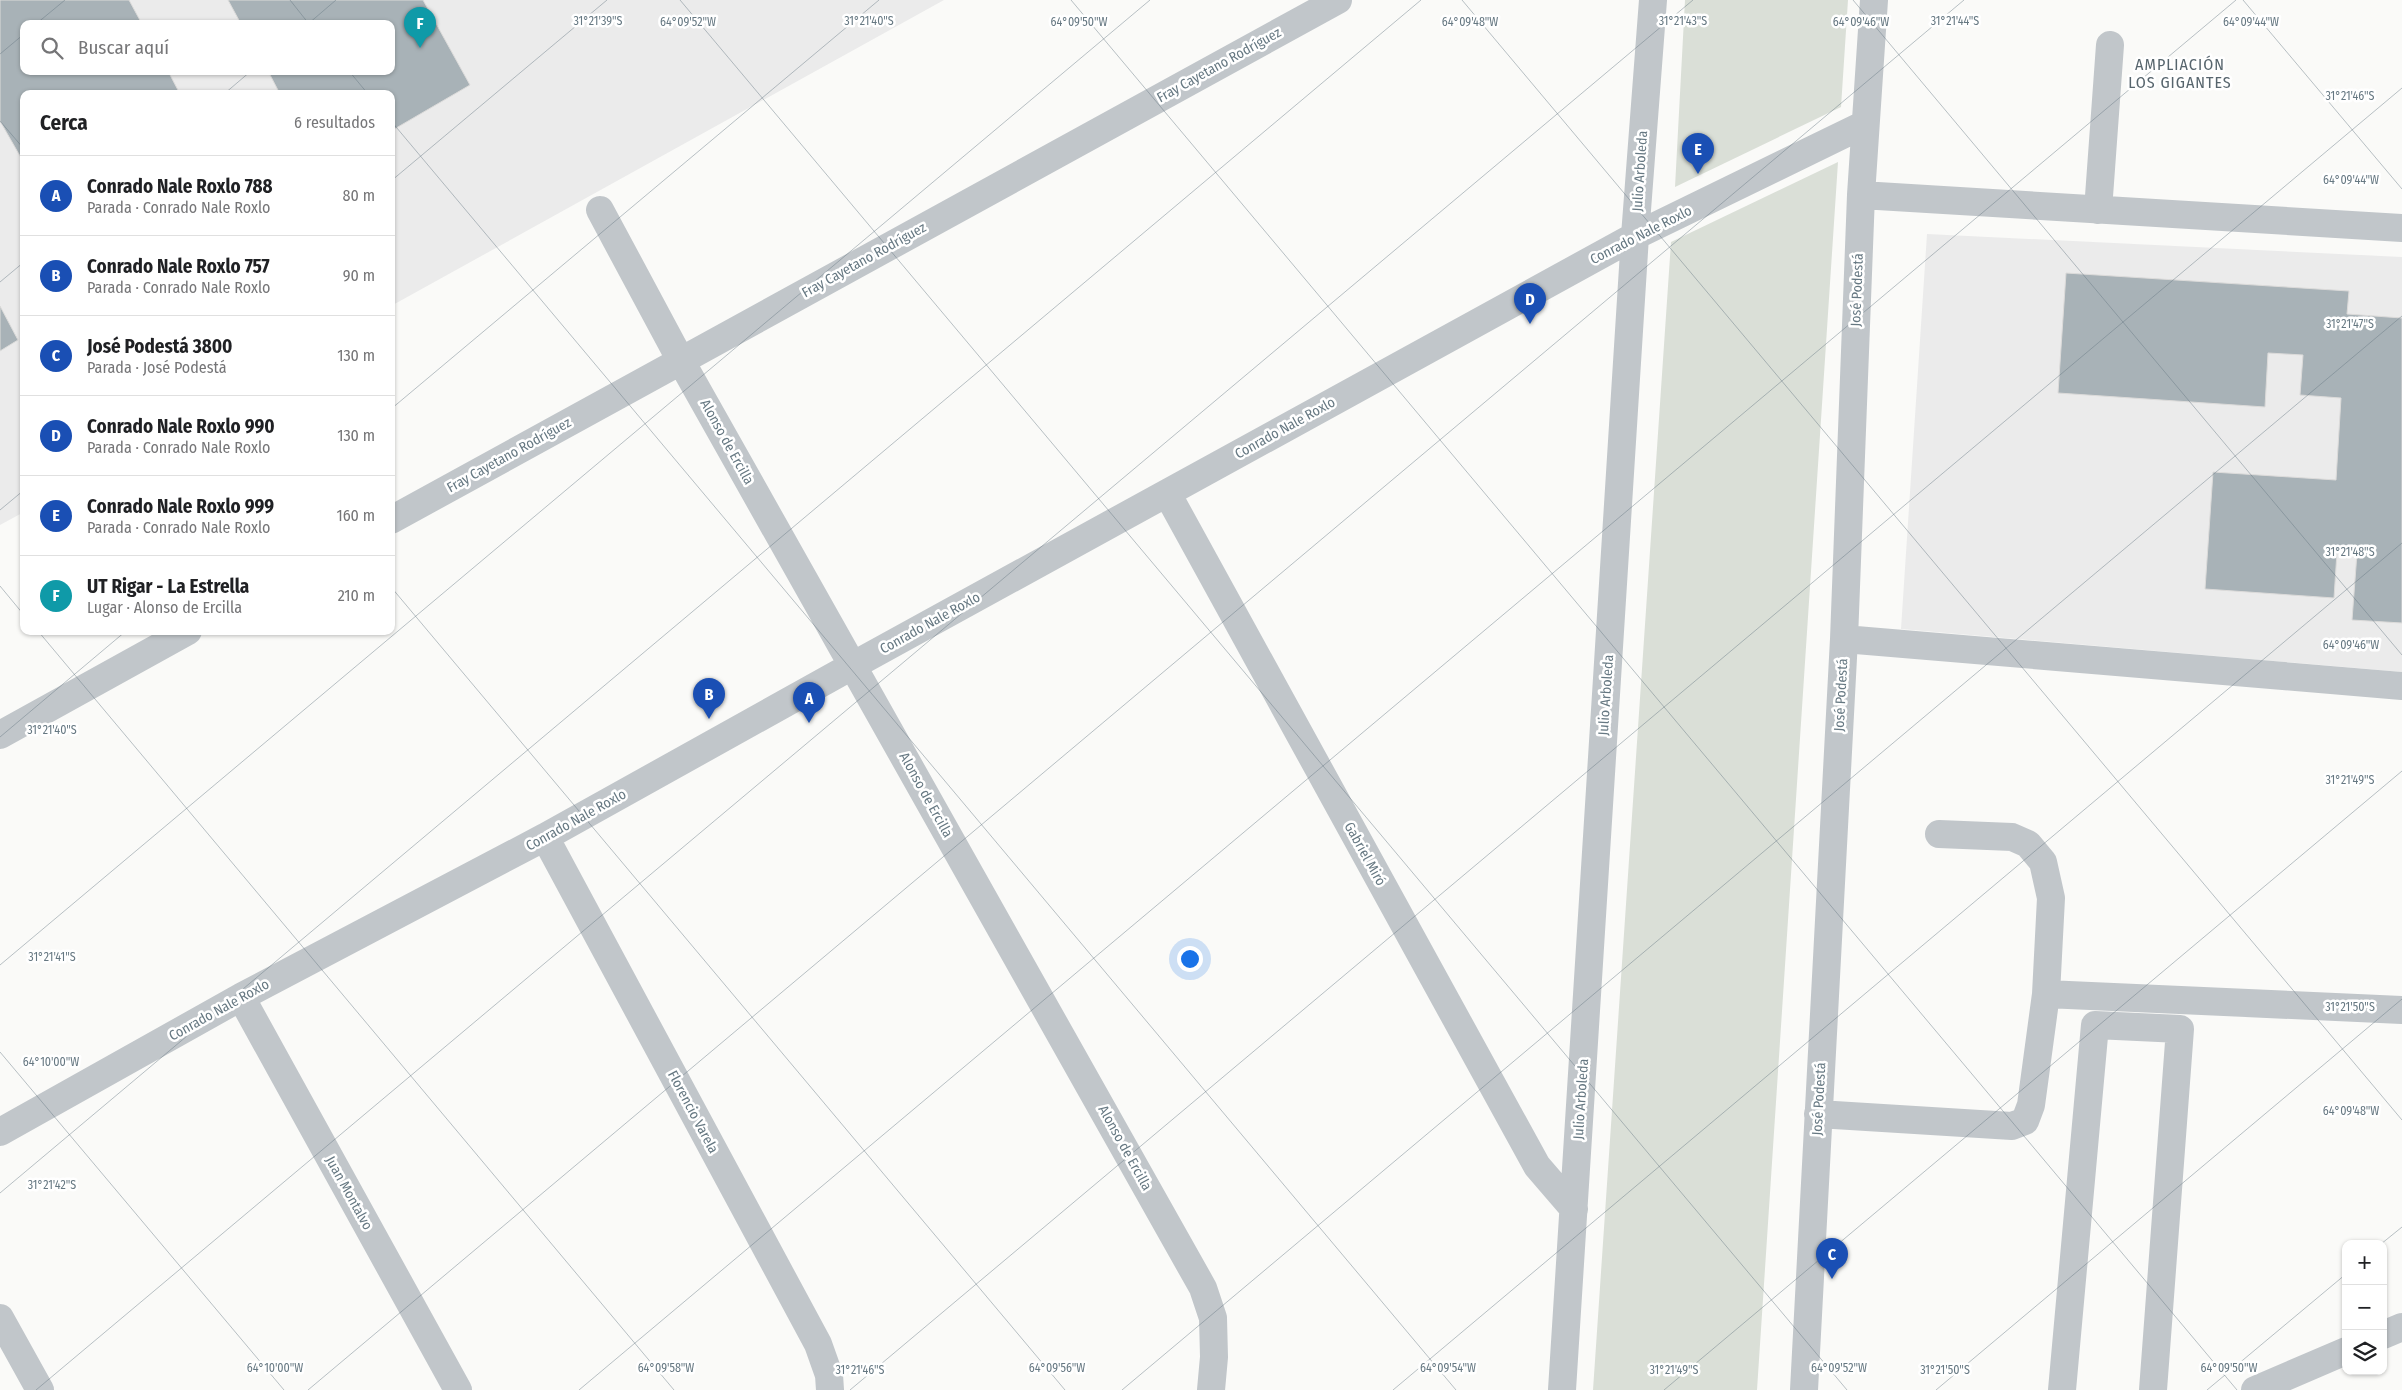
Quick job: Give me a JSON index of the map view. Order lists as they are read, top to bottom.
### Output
{
  "streets": {
    "street": [
      "Fray Cayetano Rodríguez",
      "Julio Arboleda",
      "Conrado Nale Roxlo",
      "José Podestá",
      "Alonso de Ercilla",
      "Gabriel Miró",
      "Florencio Varela",
      "Juan Montalvo"
    ]
  },
  "crossings": [
    ["Fray Cayetano Rodríguez", "Alonso de Ercilla"],
    ["Julio Arboleda", "Conrado Nale Roxlo"],
    ["Julio Arboleda", "Gabriel Miró"],
    ["Conrado Nale Roxlo", "José Podestá"],
    ["Conrado Nale Roxlo", "Alonso de Ercilla"],
    ["Conrado Nale Roxlo", "Gabriel Miró"],
    ["Conrado Nale Roxlo", "Florencio Varela"],
    ["Conrado Nale Roxlo", "Juan Montalvo"]
  ],
  "districts": ["AMPLIACIÓN LOS GIGANTES"],
  "page": {
    "pins": [
      "F",
      "E",
      "D",
      "B",
      "A",
      "C"
    ],
    "search": "Buscar aquí",
    "heading": ["Cerca", "6 resultados"],
    "list": [
      {
        "mark": "A",
        "name": "Conrado Nale Roxlo 788",
        "note": "Parada · Conrado Nale Roxlo",
        "value": "80 m"
      },
      {
        "mark": "B",
        "name": "Conrado Nale Roxlo 757",
        "note": "Parada · Conrado Nale Roxlo",
        "value": "90 m"
      },
      {
        "mark": "C",
        "name": "José Podestá 3800",
        "note": "Parada · José Podestá",
        "value": "130 m"
      },
      {
        "mark": "D",
        "name": "Conrado Nale Roxlo 990",
        "note": "Parada · Conrado Nale Roxlo",
        "value": "130 m"
      },
      {
        "mark": "E",
        "name": "Conrado Nale Roxlo 999",
        "note": "Parada · Conrado Nale Roxlo",
        "value": "160 m"
      },
      {
        "mark": "F",
        "name": "UT Rigar - La Estrella",
        "note": "Lugar · Alonso de Ercilla",
        "value": "210 m"
      }
    ],
    "map_buttons": ["+", "−"]
  },
  "coordinates": [
    "31°21'39\"S",
    "31°21'40\"S",
    "31°21'43\"S",
    "31°21'44\"S",
    "64°09'44\"W",
    "64°09'52\"W",
    "64°09'50\"W",
    "64°09'48\"W",
    "64°09'46\"W",
    "31°21'46\"S",
    "31°21'47\"S",
    "31°21'48\"S",
    "31°21'49\"S",
    "31°21'41\"S",
    "31°21'50\"S",
    "64°10'00\"W",
    "31°21'42\"S",
    "64°09'58\"W",
    "64°09'56\"W",
    "64°09'54\"W"
  ]
}
